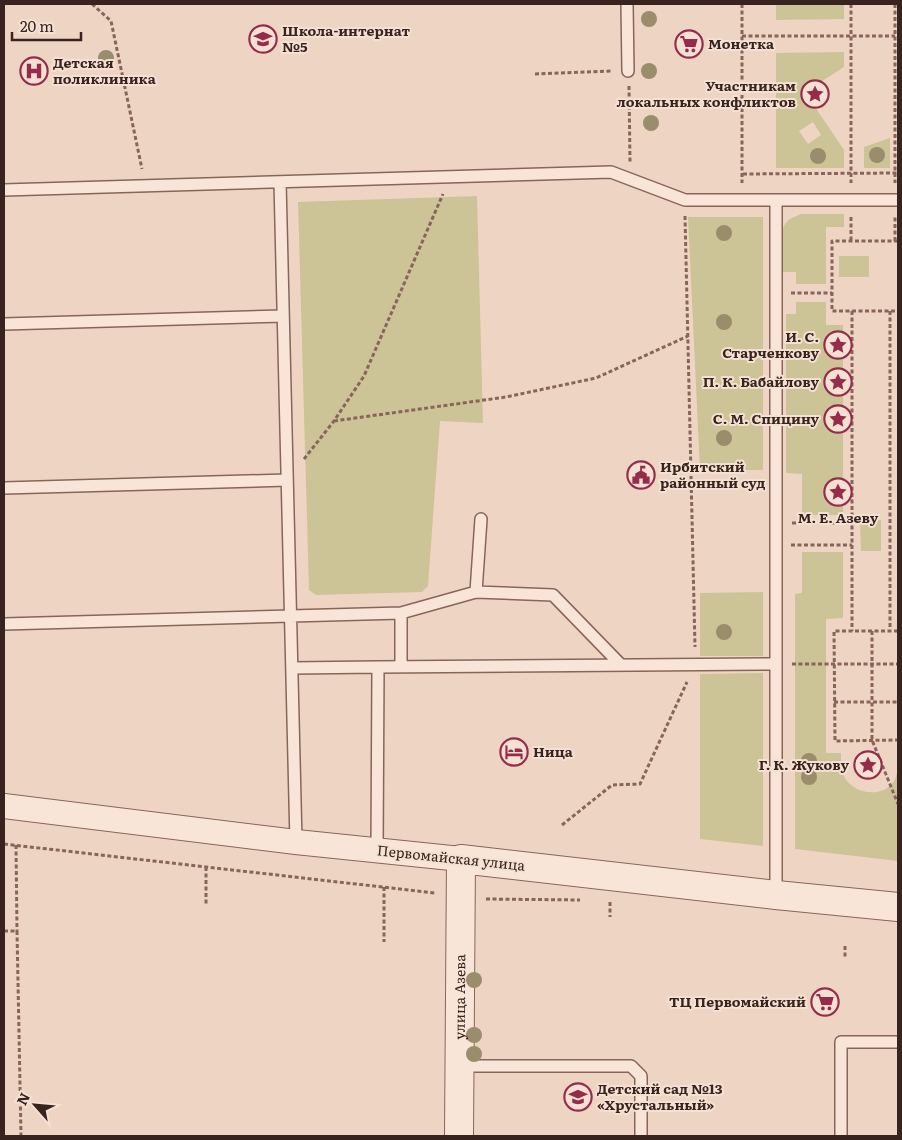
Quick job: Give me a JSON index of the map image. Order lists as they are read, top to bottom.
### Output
{
  "streets": {
    "street": ["Первомайская улица", "улица Азева"]
  },
  "crossings": [
    ["Первомайская улица", "улица Азева"]
  ],
  "places": {
    "school or university": ["Школа-интернат №5", "Детский сад №13 «Хрустальный»"],
    "supermarket": ["Монетка", "ТЦ Первомайский"],
    "hospital": ["Детская поликлиника"],
    "place": [
      "Участникам локальных конфликтов",
      "И. С. Старченкову",
      "П. К. Бабайлову",
      "С. М. Спицину",
      "М. Е. Азеву",
      "Г. К. Жукову"
    ],
    "public building": ["Ирбитский районный суд"],
    "hotel": ["Ница"]
  },
  "scale_bar": "20 m",
  "north": "top left"
}
